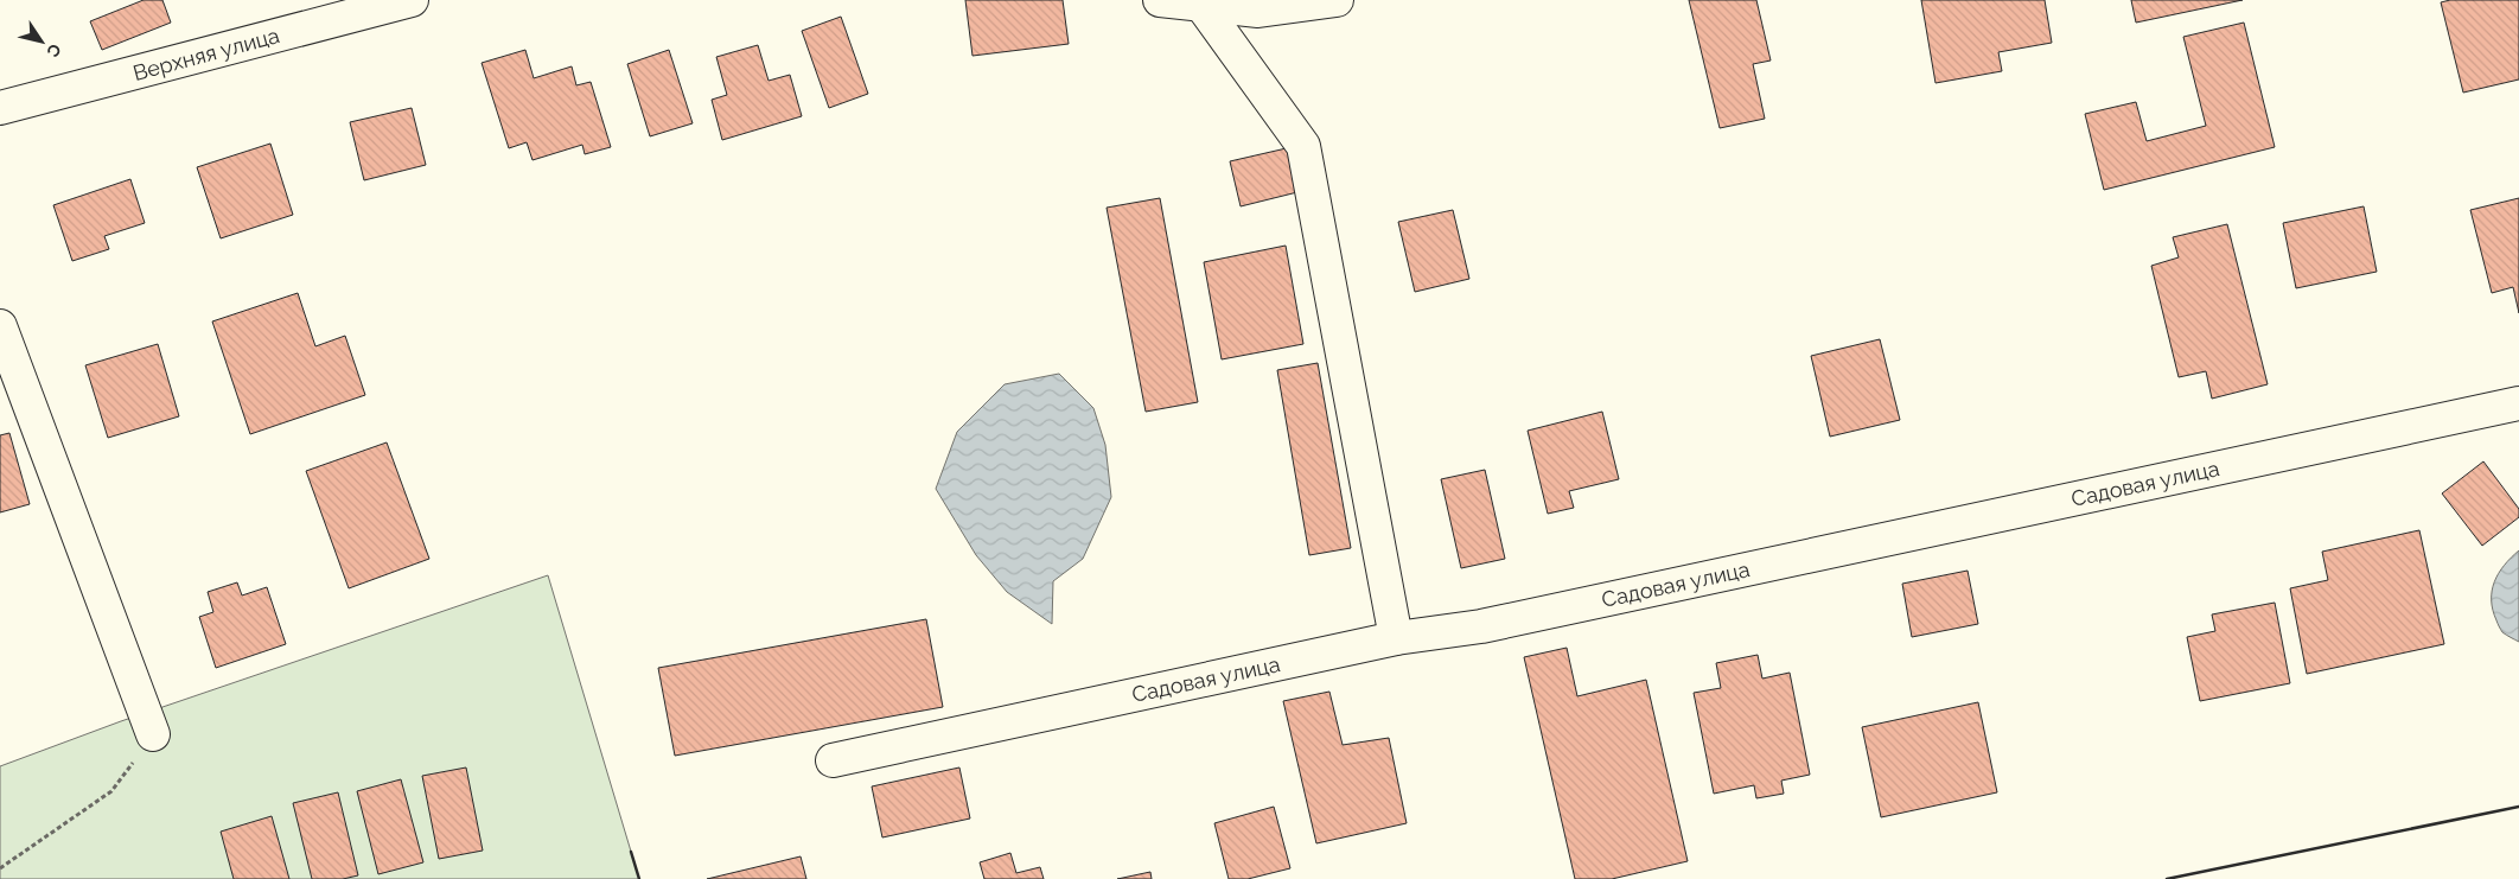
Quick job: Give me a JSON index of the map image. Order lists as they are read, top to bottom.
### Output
{
  "streets": {
    "street": ["Верхняя улица", "Садовая улица"]
  },
  "north": "bottom right"
}
